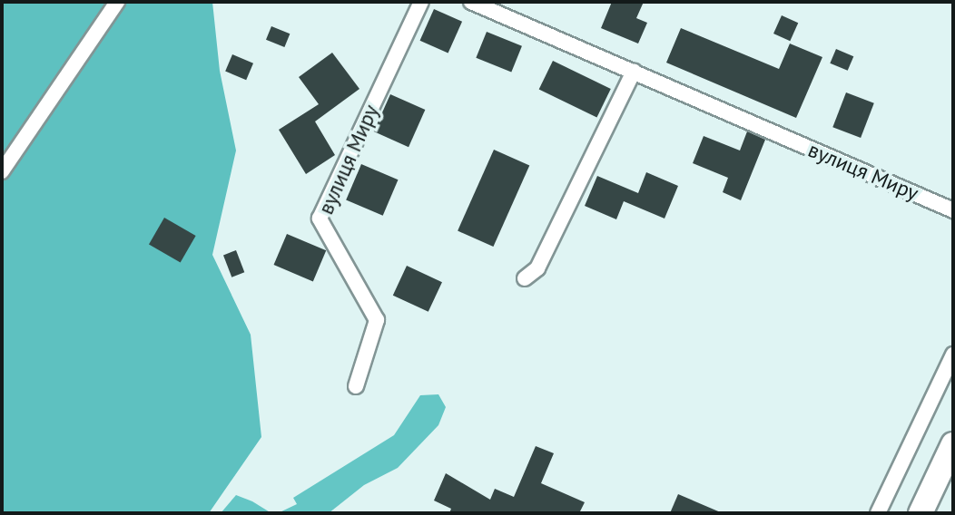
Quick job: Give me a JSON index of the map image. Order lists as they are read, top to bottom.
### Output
{
  "streets": {
    "street": ["вулиця Миру"]
  }
}
